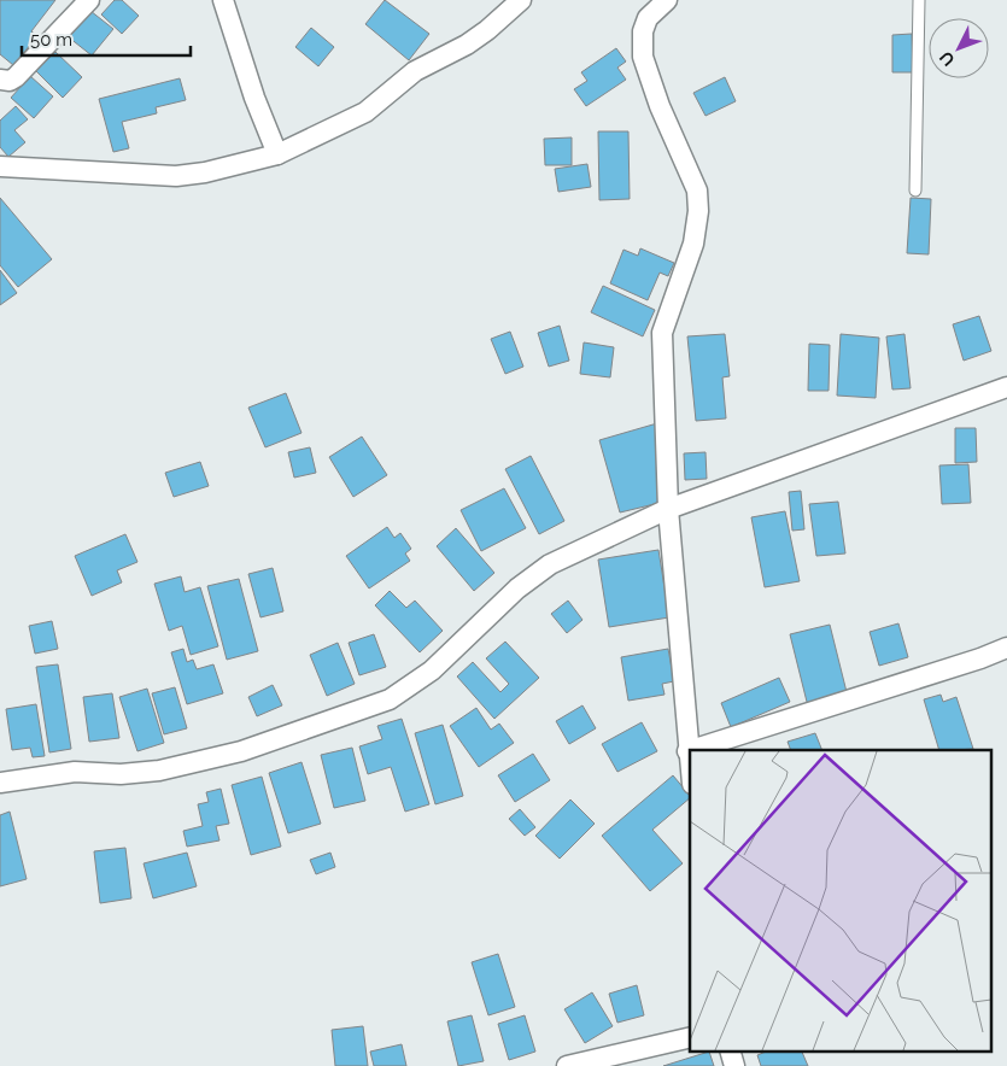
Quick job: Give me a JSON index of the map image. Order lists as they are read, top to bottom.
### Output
{
  "scale_bar": "50 m",
  "north": "bottom left"
}
